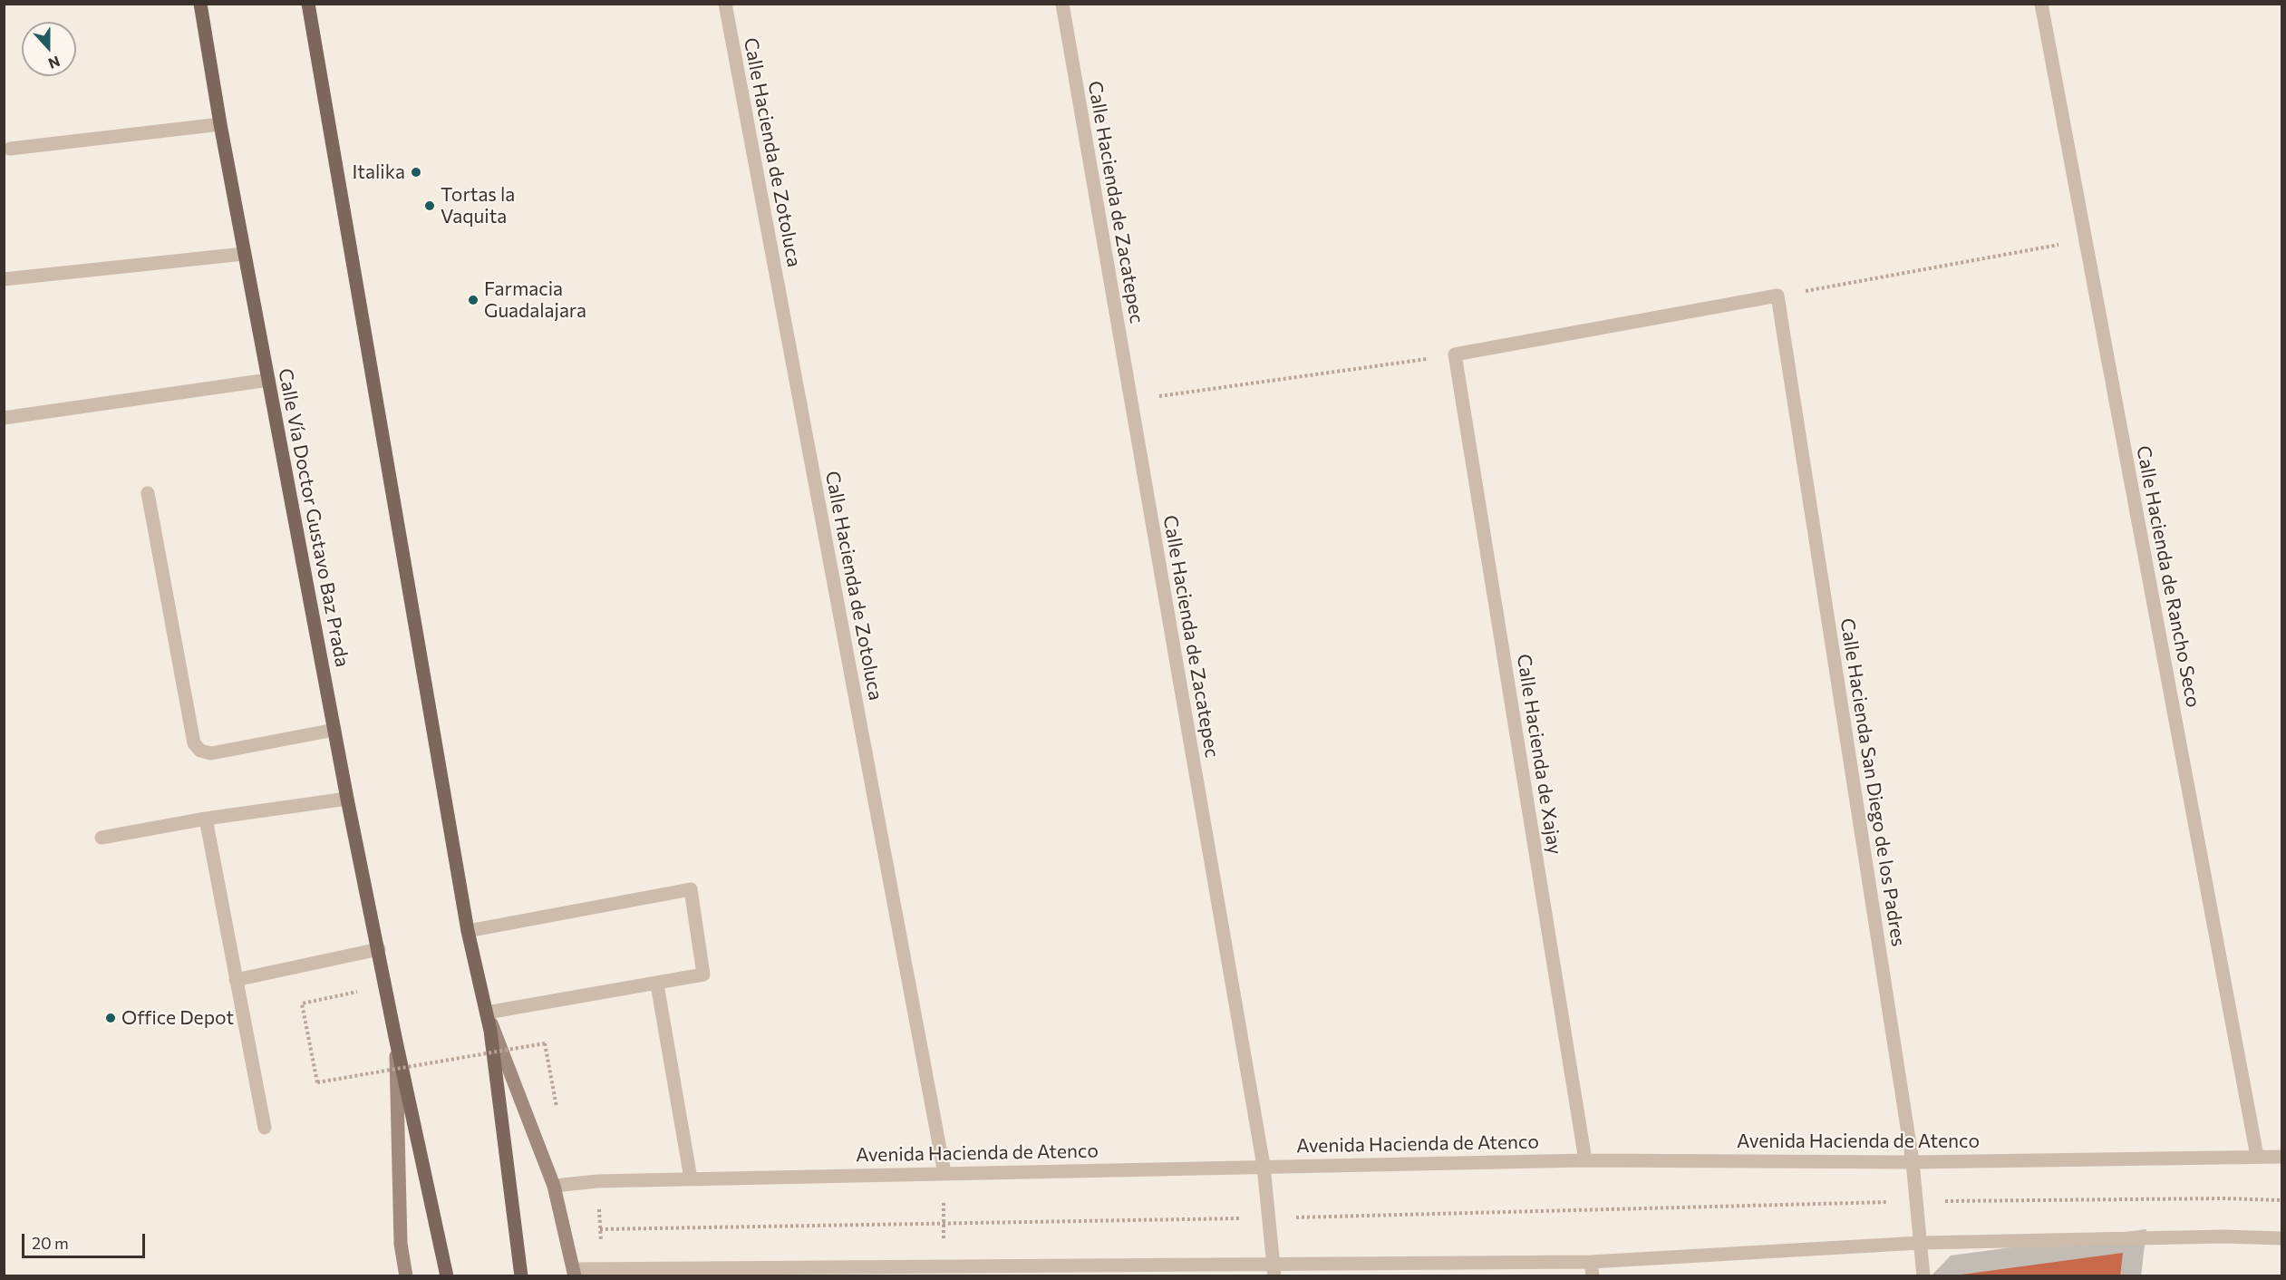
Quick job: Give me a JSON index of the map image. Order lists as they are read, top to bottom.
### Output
{
  "streets": {
    "main road": ["Calle Vía Doctor Gustavo Baz Prada"],
    "street": [
      "Calle Hacienda de Zotoluca",
      "Calle Hacienda de Zacatepec",
      "Calle Hacienda de Rancho Seco",
      "Calle Hacienda de Xajay",
      "Calle Hacienda San Diego de los Padres",
      "Avenida Hacienda de Atenco"
    ]
  },
  "crossings": [
    ["Calle Hacienda de Zotoluca", "Avenida Hacienda de Atenco"],
    ["Calle Hacienda de Zacatepec", "Avenida Hacienda de Atenco"],
    ["Calle Hacienda de Rancho Seco", "Avenida Hacienda de Atenco"],
    ["Calle Hacienda de Xajay", "Avenida Hacienda de Atenco"],
    ["Calle Hacienda San Diego de los Padres", "Avenida Hacienda de Atenco"]
  ],
  "places": [
    "Italika",
    "Tortas la Vaquita",
    "Farmacia Guadalajara",
    "Office Depot"
  ],
  "scale_bar": "20 m",
  "north": "bottom"
}
